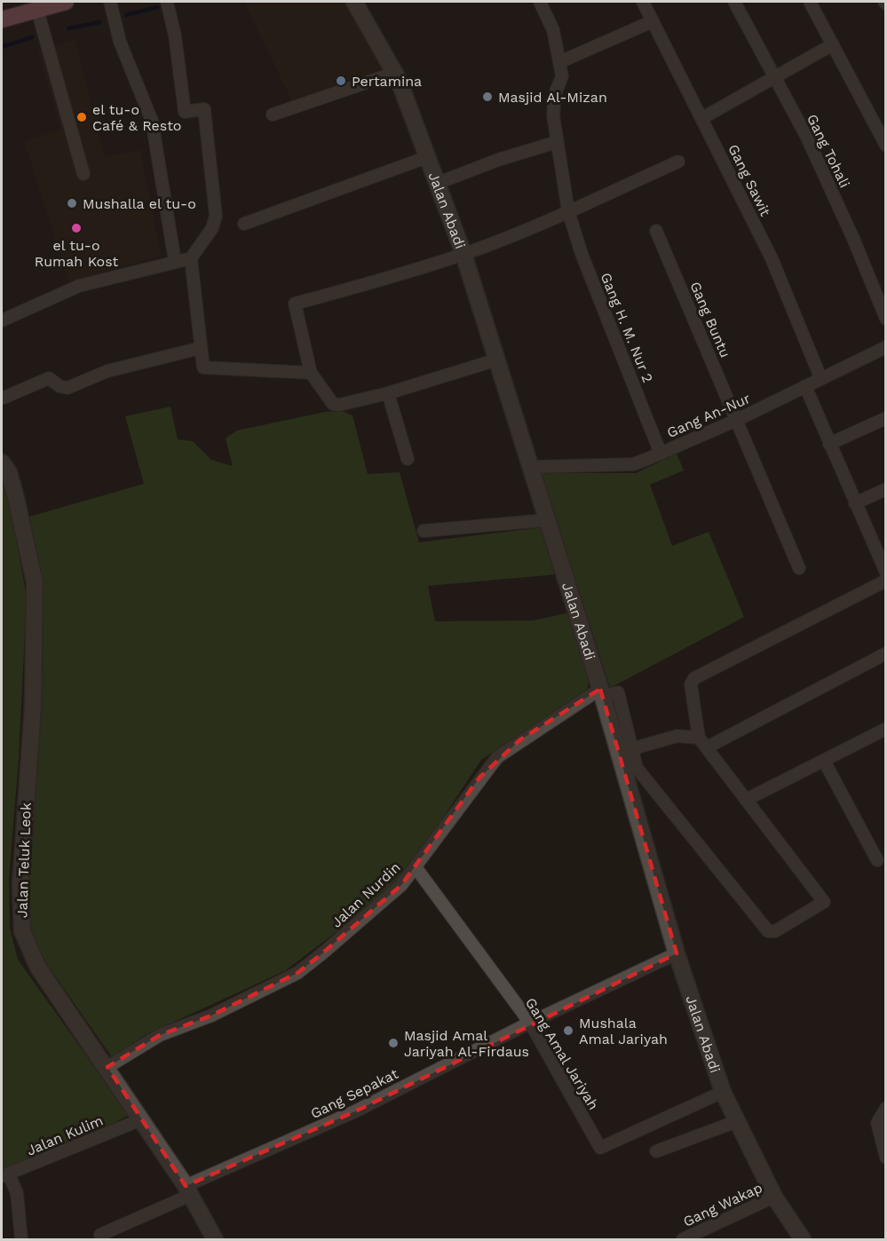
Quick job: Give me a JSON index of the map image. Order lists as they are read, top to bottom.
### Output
{
  "streets": {
    "street": [
      "Gang Tohali",
      "Gang Sawit",
      "Jalan Abadi",
      "Gang Buntu",
      "Gang H. M. Nur 2",
      "Gang An-Nur",
      "Jalan Teluk Leok",
      "Jalan Nurdin",
      "Gang Amal Jariyah",
      "Gang Sepakat",
      "Jalan Kulim",
      "Gang Wakap"
    ]
  },
  "crossings": [
    ["Gang Sawit", "Gang An-Nur"],
    ["Jalan Abadi", "Gang An-Nur"],
    ["Jalan Abadi", "Jalan Nurdin"],
    ["Jalan Abadi", "Gang Amal Jariyah"],
    ["Jalan Abadi", "Gang Sepakat"],
    ["Jalan Abadi", "Gang Wakap"],
    ["Gang Buntu", "Gang An-Nur"],
    ["Gang H. M. Nur 2", "Gang An-Nur"],
    ["Jalan Teluk Leok", "Jalan Nurdin"],
    ["Jalan Teluk Leok", "Gang Sepakat"],
    ["Jalan Teluk Leok", "Jalan Kulim"],
    ["Jalan Nurdin", "Gang Amal Jariyah"],
    ["Gang Amal Jariyah", "Gang Sepakat"]
  ],
  "places": [
    "Pertamina",
    "Masjid Al-Mizan",
    "el tu-o Café & Resto",
    "Mushalla el tu-o",
    "el tu-o Rumah Kost",
    "Mushala Amal Jariyah",
    "Masjid Amal Jariyah Al-Firdaus"
  ]
}
